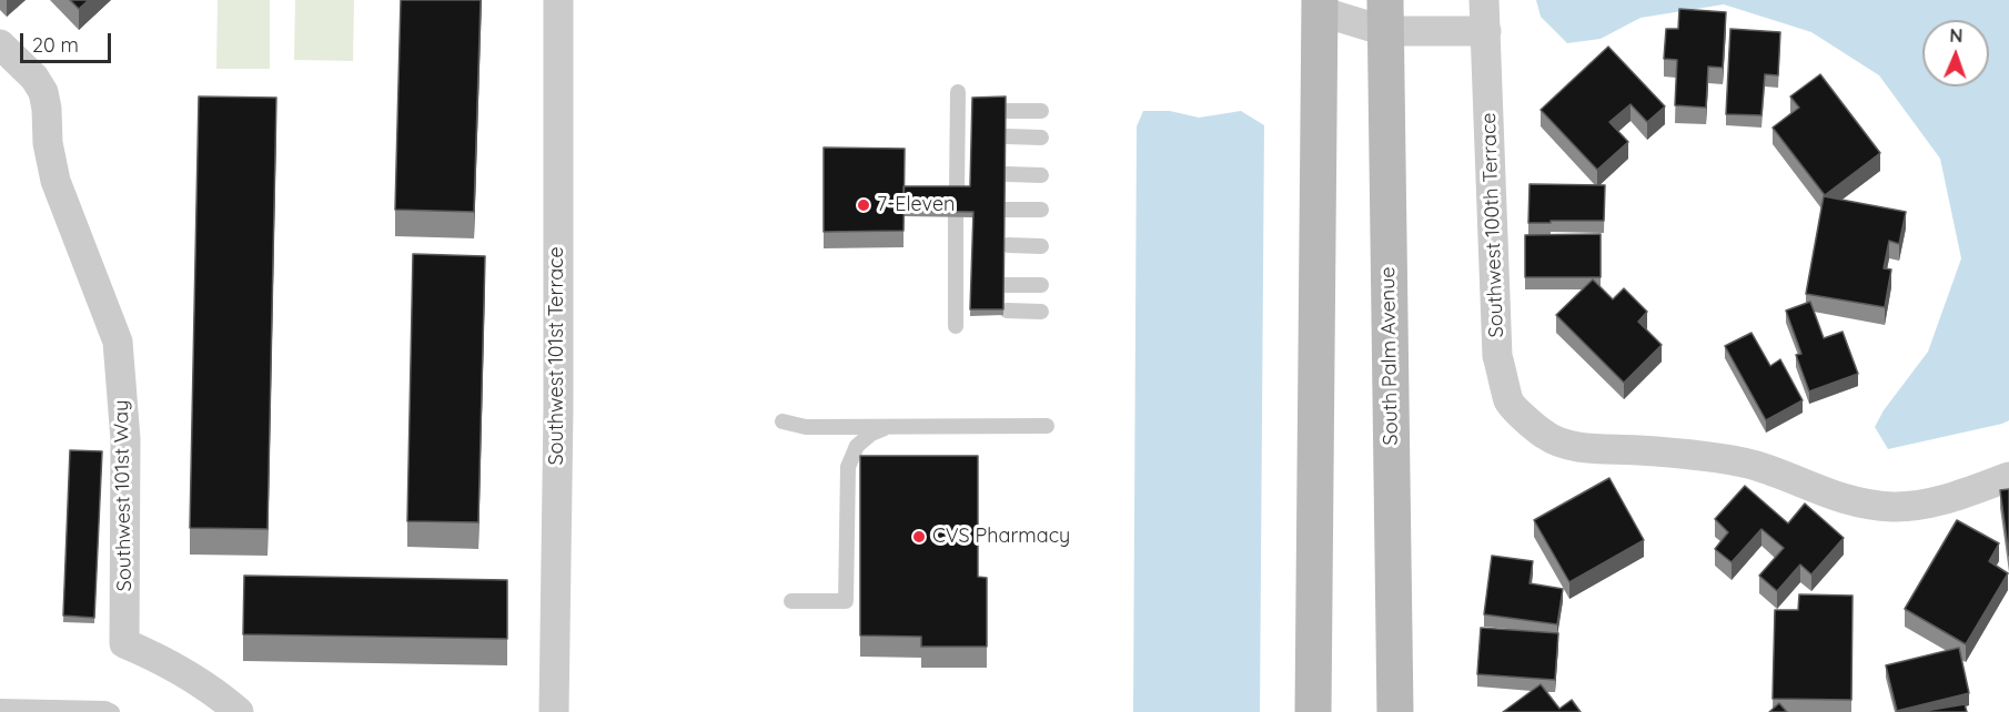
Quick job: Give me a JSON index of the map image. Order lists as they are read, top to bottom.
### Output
{
  "streets": {
    "main road": ["South Palm Avenue"],
    "street": ["Southwest 100th Terrace", "Southwest 101st Terrace", "Southwest 101st Way"]
  },
  "places": ["7-Eleven", "CVS Pharmacy"],
  "scale_bar": "20 m",
  "north": "top"
}
